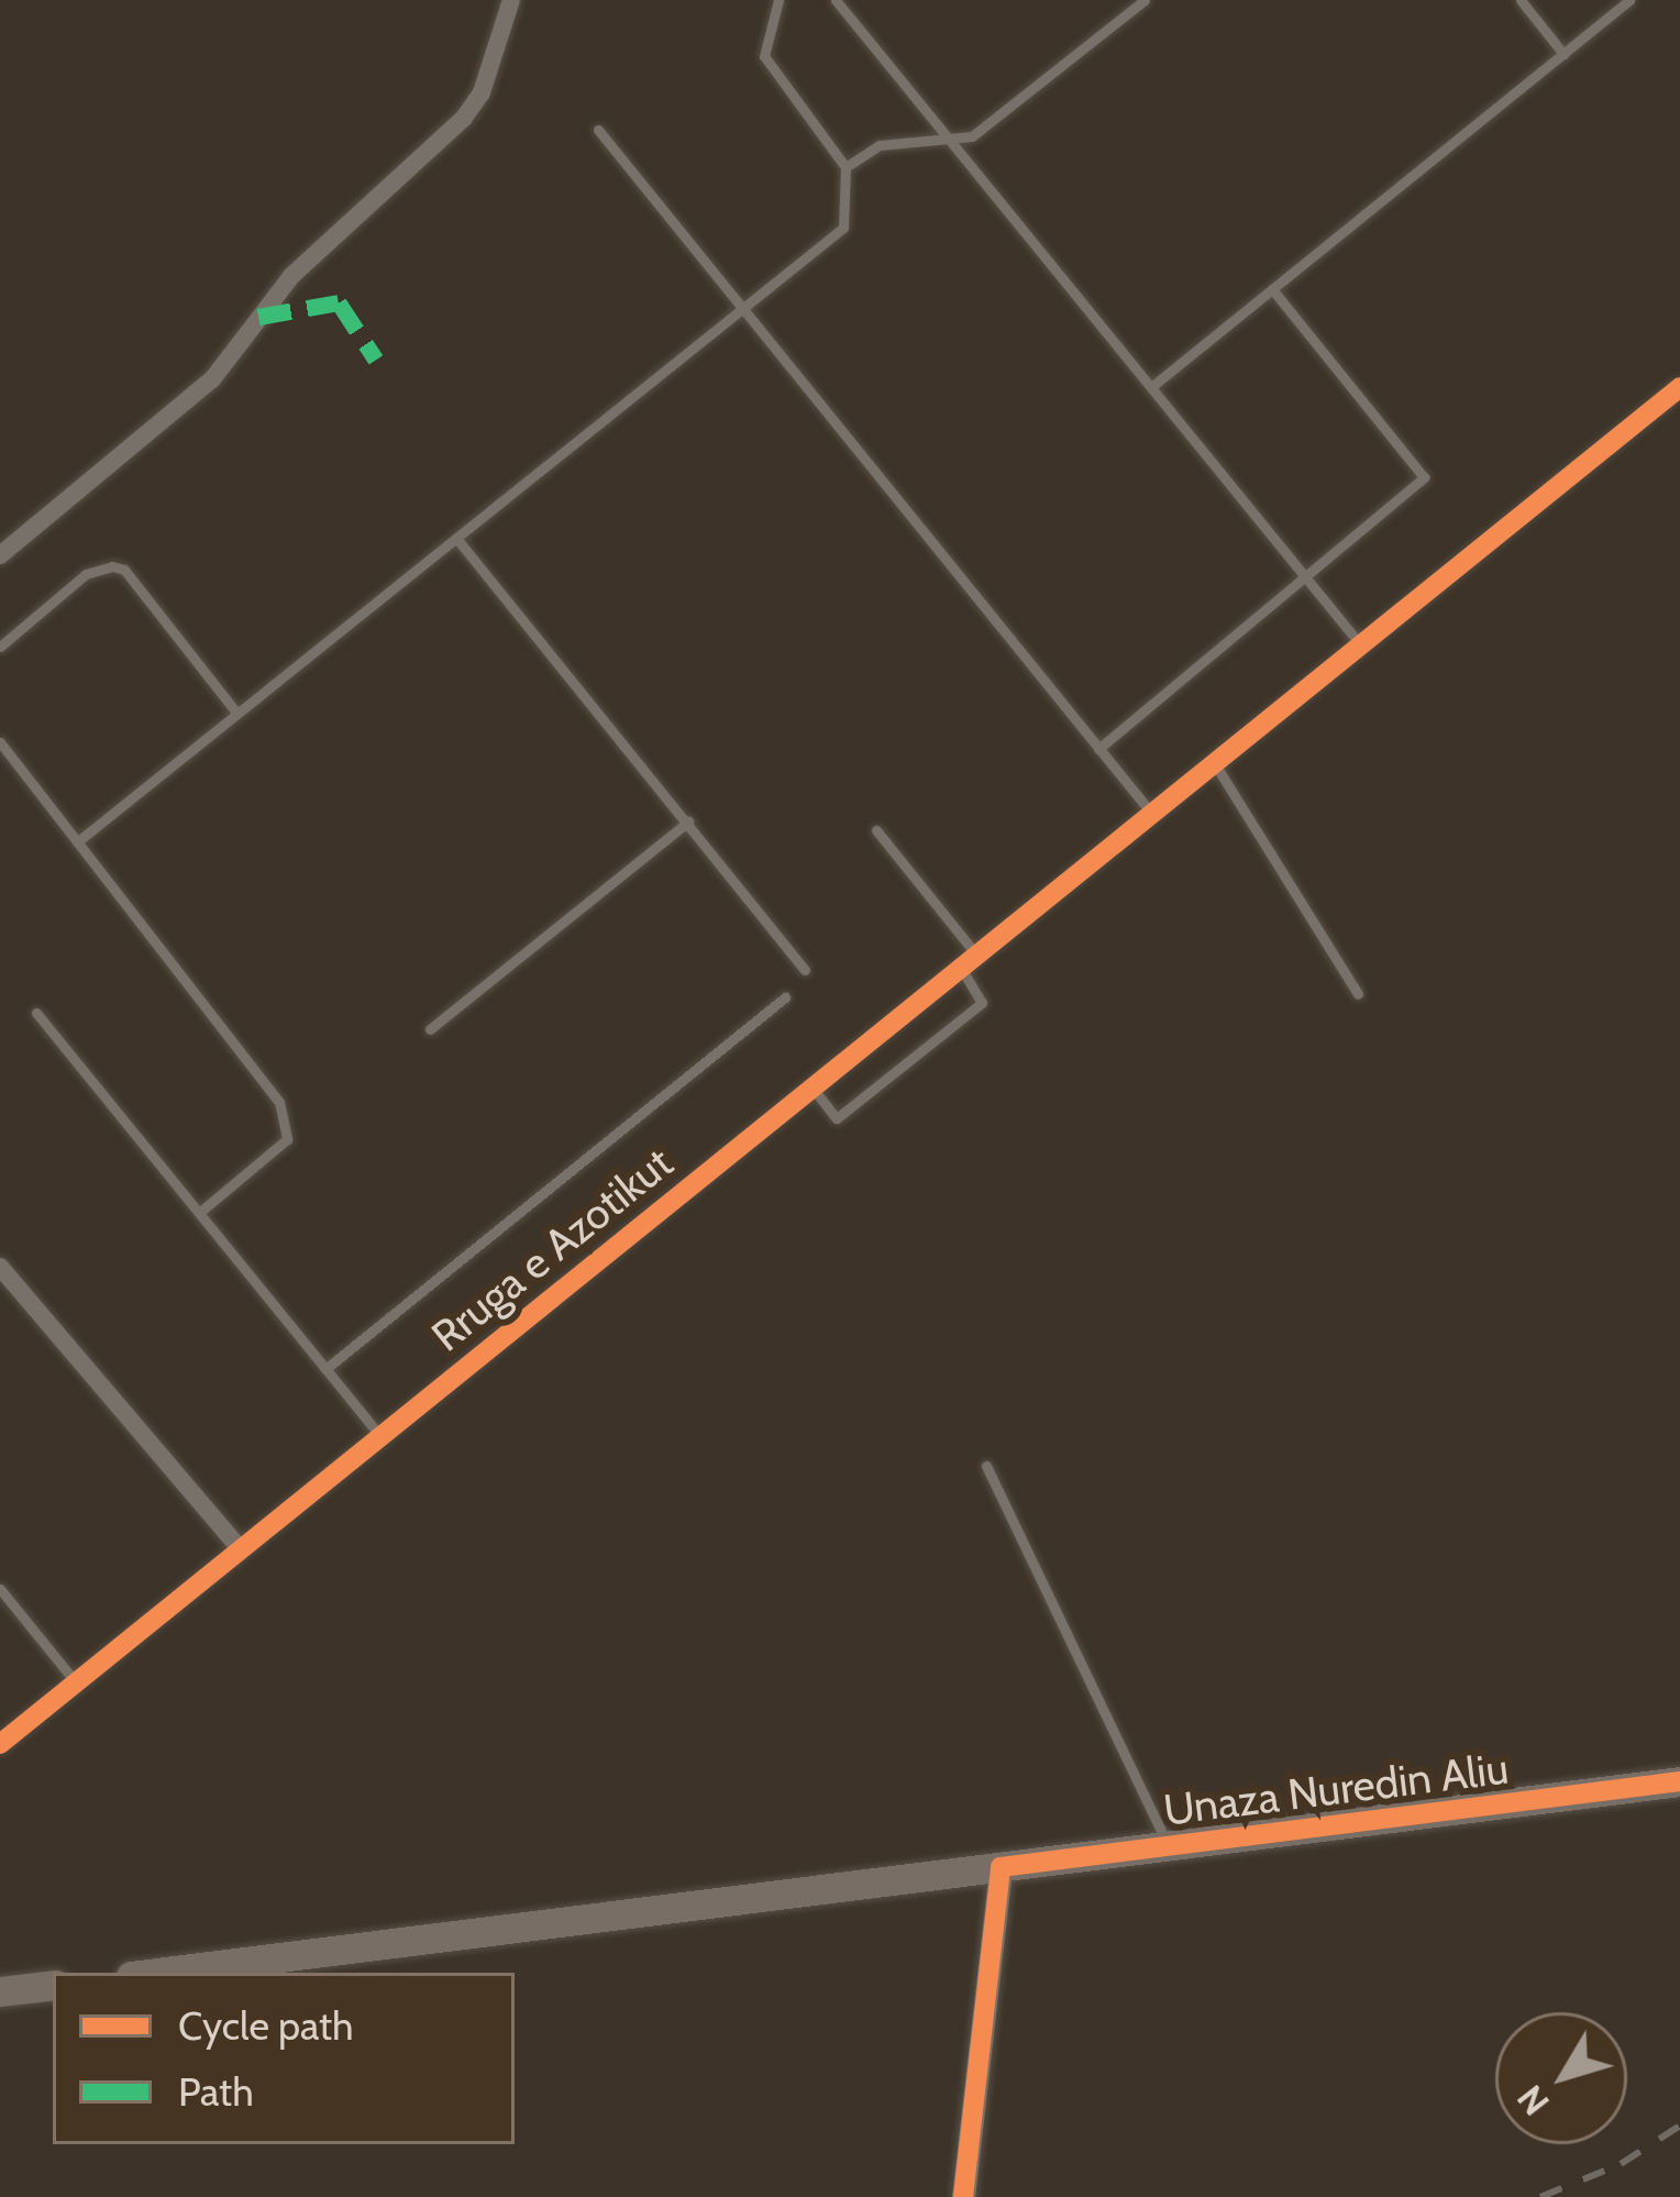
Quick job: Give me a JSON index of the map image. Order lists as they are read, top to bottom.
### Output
{
  "streets": {
    "main road": ["Unaza Nuredin Aliu"],
    "street": ["Rruga e Azotikut"]
  },
  "legend": ["Cycle path", "Path"],
  "north": "bottom left"
}
